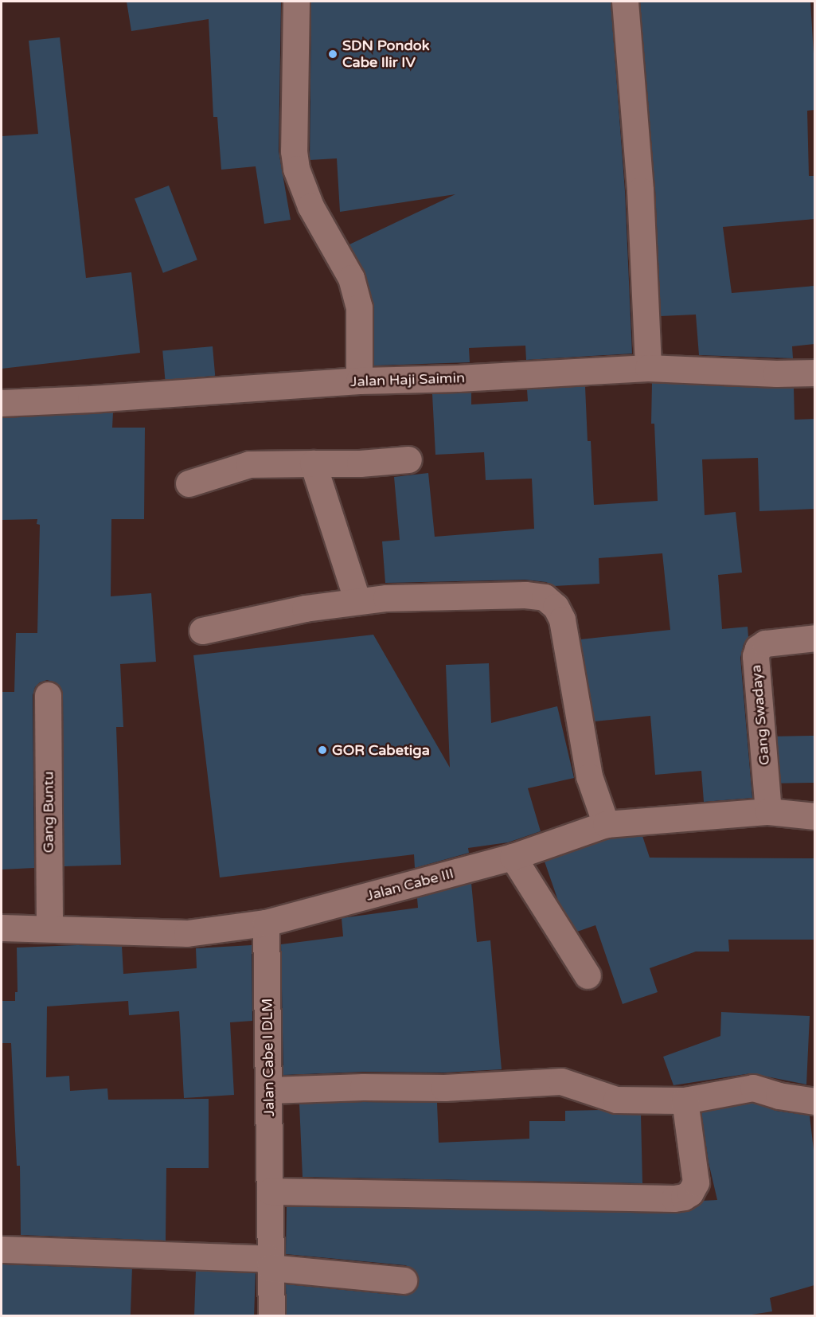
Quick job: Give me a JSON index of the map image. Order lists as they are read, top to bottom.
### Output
{
  "streets": {
    "street": [
      "Jalan Haji Saimin",
      "Gang Swadaya",
      "Gang Buntu",
      "Jalan Cabe III",
      "Jalan Cabe I DLM"
    ]
  },
  "crossings": [
    ["Gang Swadaya", "Jalan Cabe III"],
    ["Gang Buntu", "Jalan Cabe III"],
    ["Jalan Cabe III", "Jalan Cabe I DLM"]
  ],
  "places": ["SDN Pondok Cabe Ilir IV", "GOR Cabetiga"]
}
